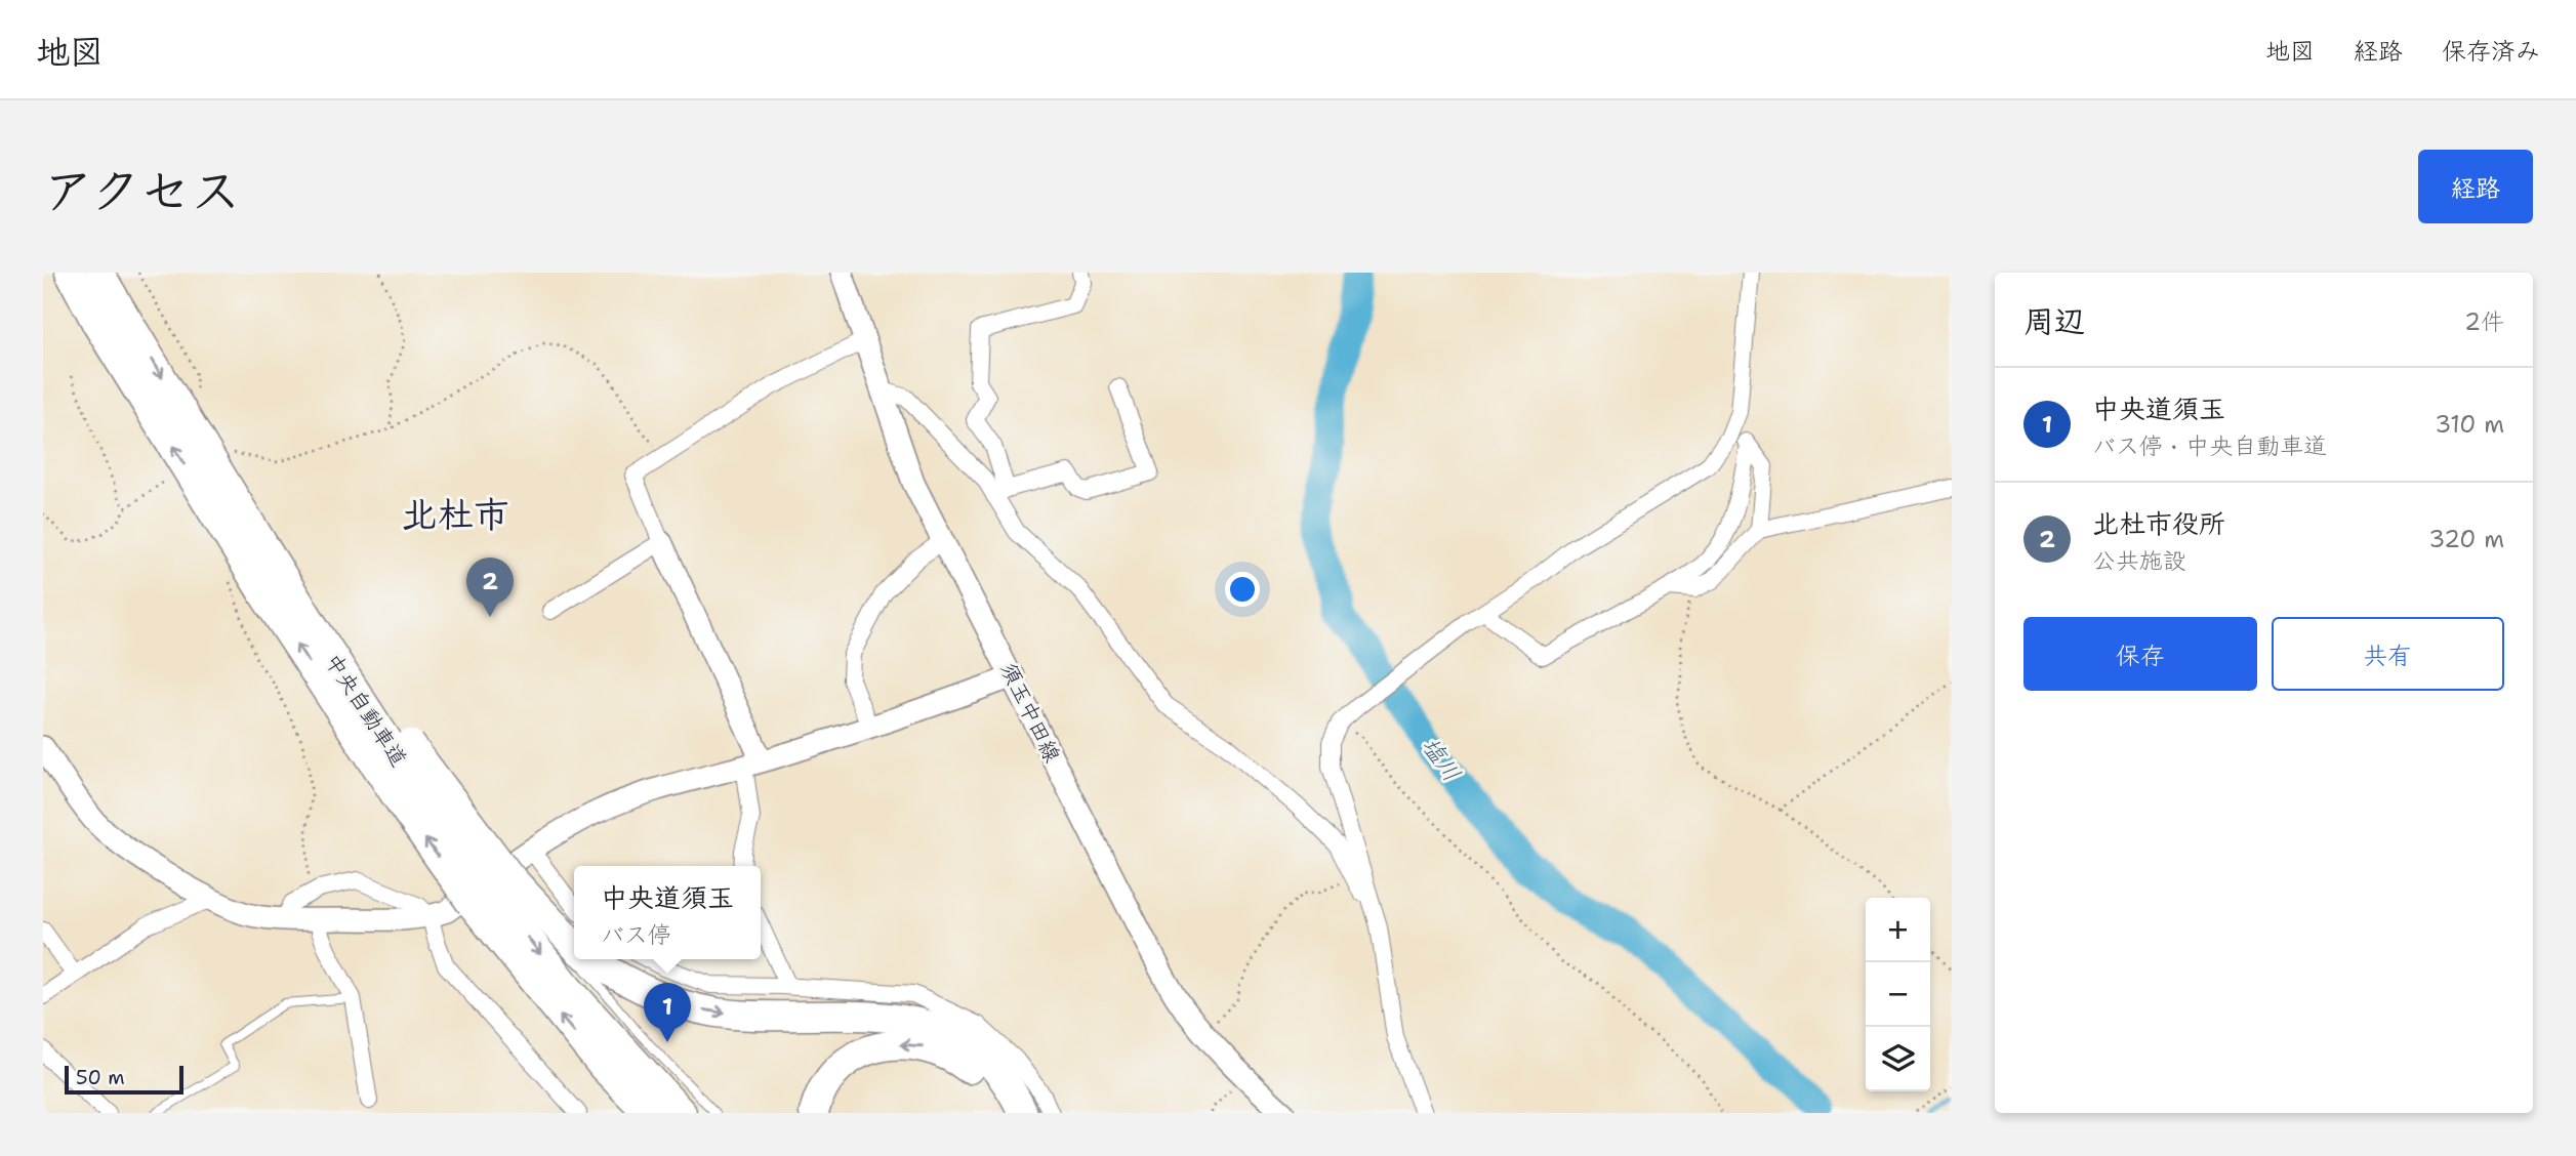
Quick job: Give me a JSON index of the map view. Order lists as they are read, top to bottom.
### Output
{
  "streets": {
    "highway": ["中央自動車道"],
    "street": ["須玉中田線"]
  },
  "districts": ["北杜市"],
  "water": ["塩川"],
  "scale_bar": "50 m",
  "page": {
    "header": "地図",
    "nav": ["地図", "経路", "保存済み"],
    "title": "アクセス",
    "buttons": [
      "経路",
      ["保存", "共有"]
    ],
    "heading": ["周辺", "2件"],
    "list": [
      {
        "mark": "1",
        "name": "中央道須玉",
        "note": "バス停 · 中央自動車道",
        "value": "310 m"
      },
      {
        "mark": "2",
        "name": "北杜市役所",
        "note": "公共施設",
        "value": "320 m"
      }
    ],
    "pins": ["2", "1"],
    "popup": ["中央道須玉", "バス停"],
    "map_buttons": ["+", "−"],
    "scale": "50 m"
  }
}
